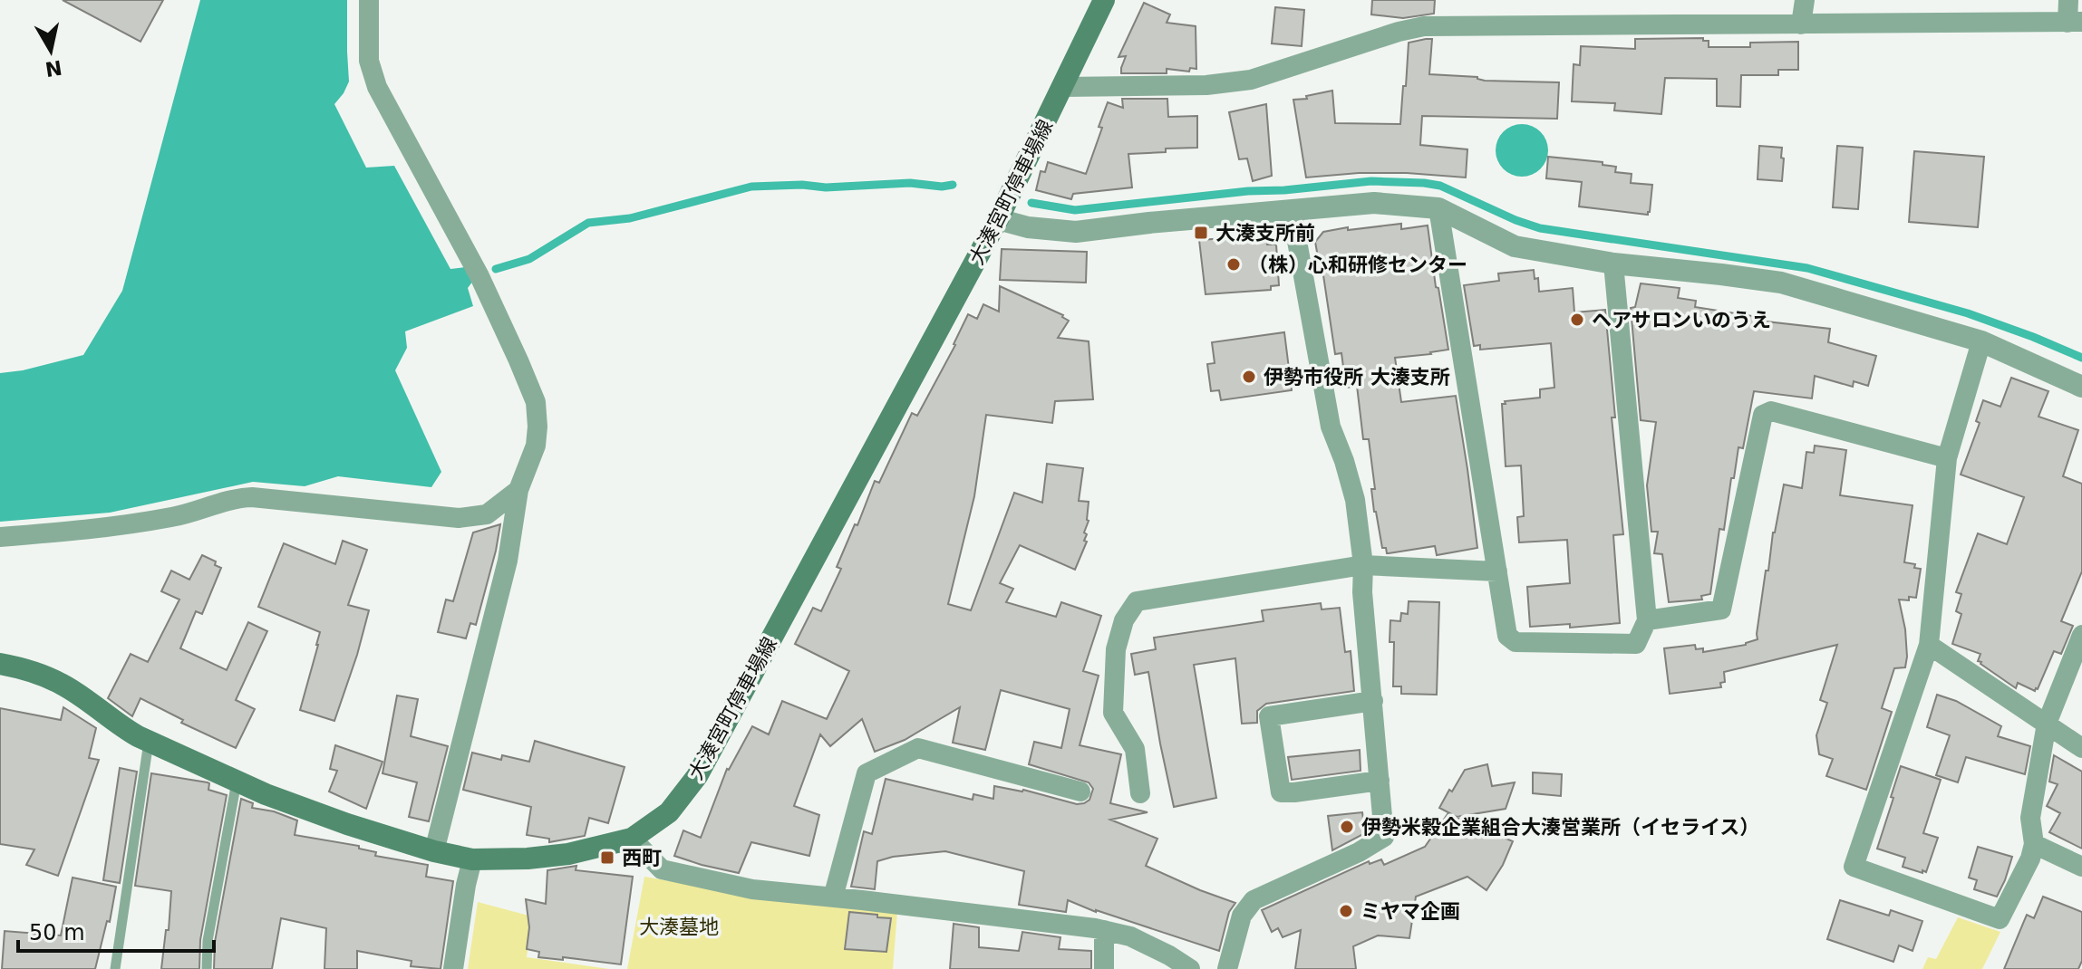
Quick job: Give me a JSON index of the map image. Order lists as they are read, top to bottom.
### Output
{
  "streets": {
    "main road": ["大湊宮町停車場線"]
  },
  "parks": ["大湊墓地"],
  "places": {
    "transit": ["大湊支所前", "西町"],
    "other": [
      "（株）心和研修センター",
      "ヘアサロンいのうえ",
      "伊勢市役所 大湊支所",
      "伊勢米穀企業組合大湊営業所（イセライス）",
      "ミヤマ企画"
    ]
  },
  "scale_bar": "50 m",
  "north": "bottom"
}
